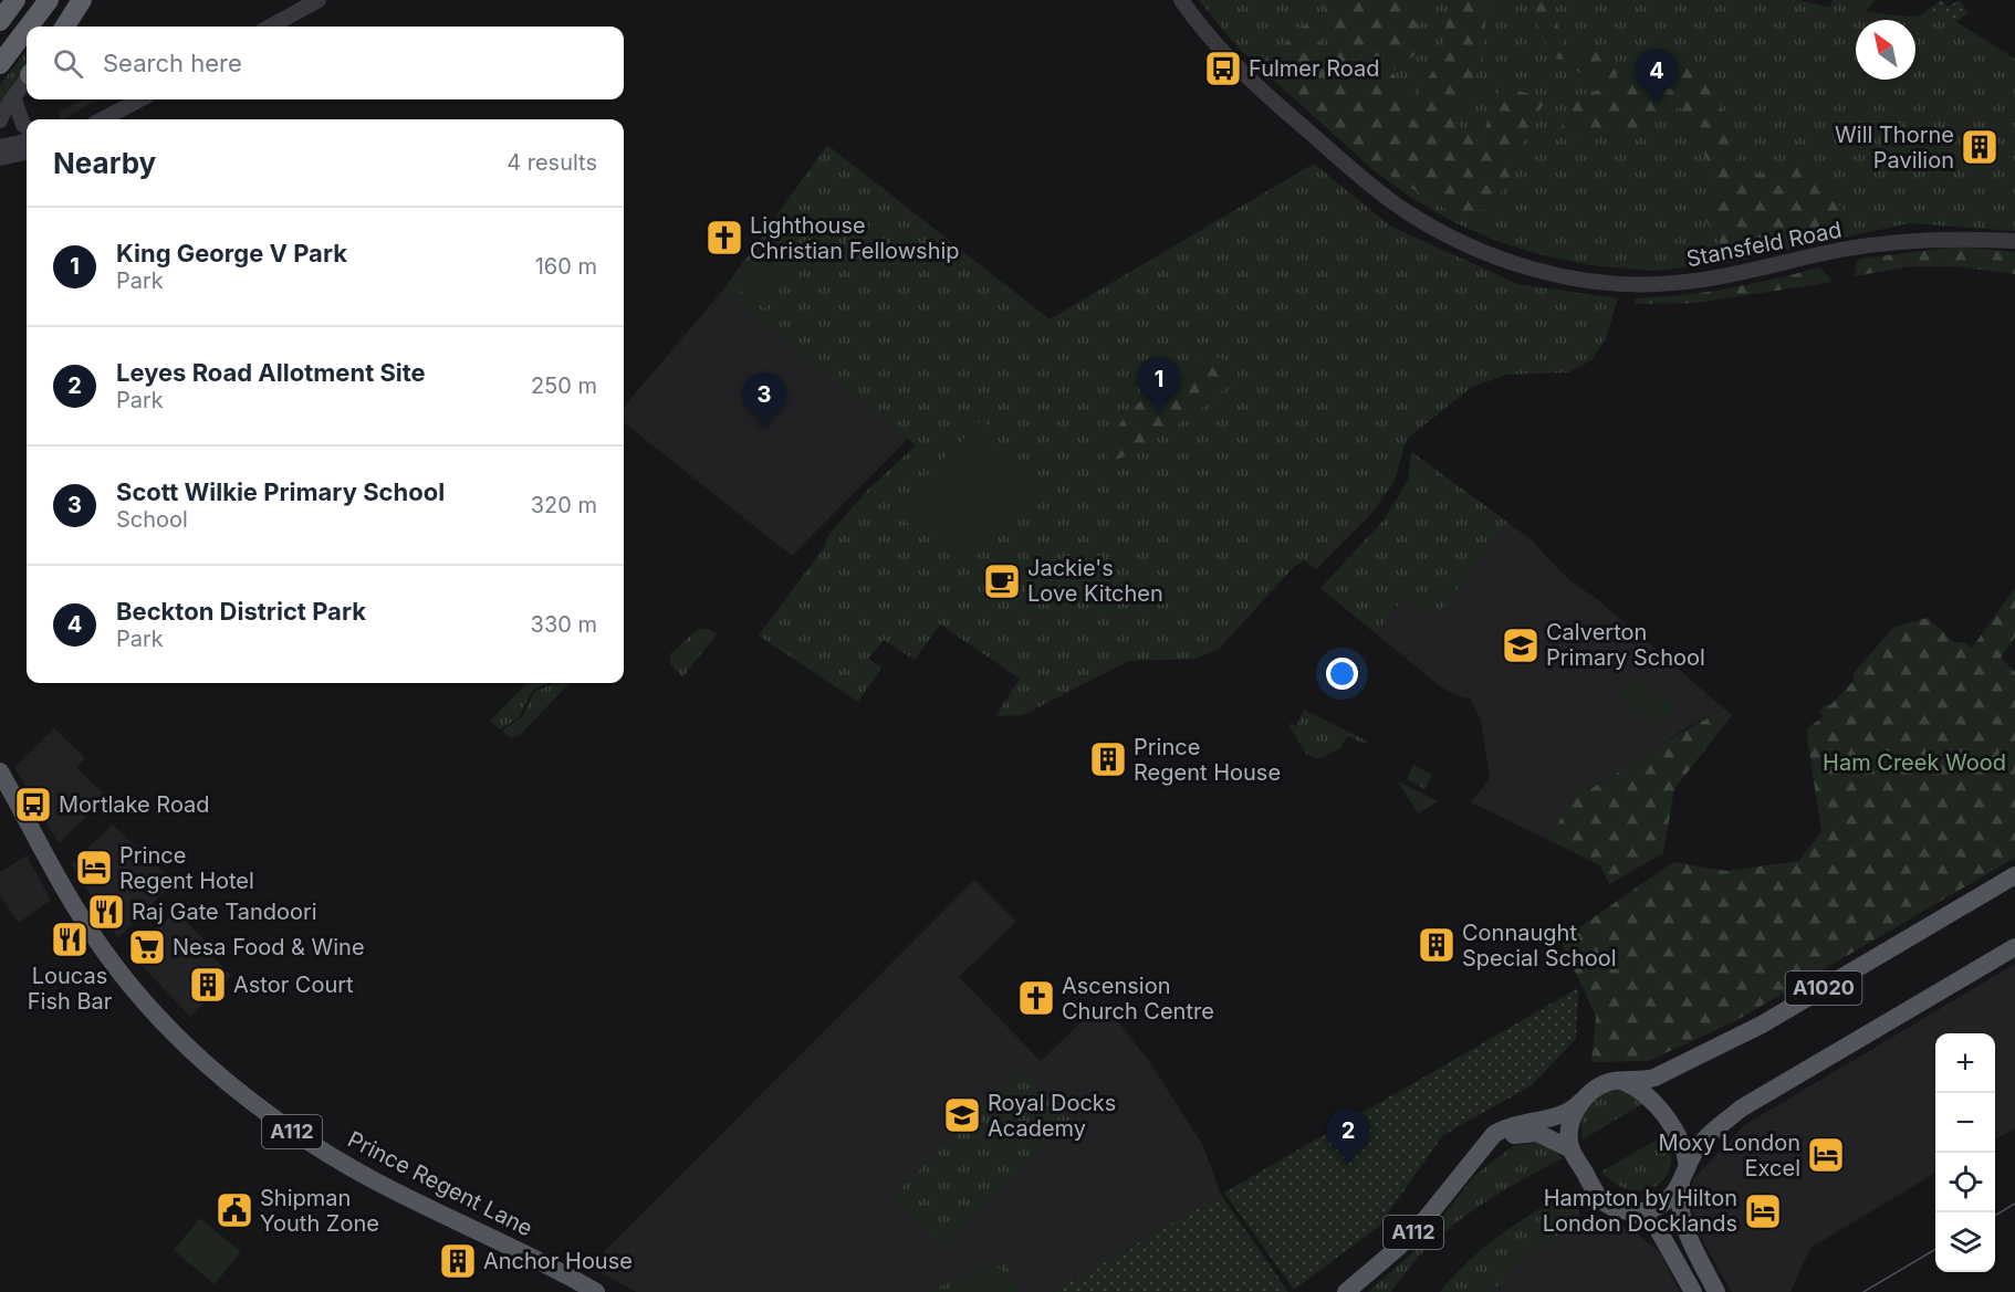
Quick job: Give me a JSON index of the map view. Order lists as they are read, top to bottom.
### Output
{
  "streets": {
    "main road": ["A1020", "A112", "Prince Regent Lane"],
    "street": ["Stansfeld Road"]
  },
  "crossings": [
    ["A1020", "A112"]
  ],
  "parks": ["Ham Creek Wood"],
  "places": {
    "bus stop": ["Fulmer Road", "Mortlake Road"],
    "building": [
      "Will Thorne Pavilion",
      "Prince Regent House",
      "Connaught Special School",
      "Astor Court",
      "Anchor House"
    ],
    "church": ["Lighthouse Christian Fellowship", "Ascension Church Centre"],
    "cafe": ["Jackie's Love Kitchen"],
    "school or university": ["Calverton Primary School", "Royal Docks Academy"],
    "hotel": ["Prince Regent Hotel", "Moxy London Excel", "Hampton by Hilton London Docklands"],
    "restaurant": ["Raj Gate Tandoori", "Loucas Fish Bar"],
    "supermarket": ["Nesa Food & Wine"],
    "public building": ["Shipman Youth Zone"]
  },
  "north": "top left",
  "page": {
    "search": "Search here",
    "pins": [
      "4",
      "1",
      "3",
      "2"
    ],
    "heading": ["Nearby", "4 results"],
    "list": [
      {
        "mark": "1",
        "name": "King George V Park",
        "note": "Park",
        "value": "160 m"
      },
      {
        "mark": "2",
        "name": "Leyes Road Allotment Site",
        "note": "Park",
        "value": "250 m"
      },
      {
        "mark": "3",
        "name": "Scott Wilkie Primary School",
        "note": "School",
        "value": "320 m"
      },
      {
        "mark": "4",
        "name": "Beckton District Park",
        "note": "Park",
        "value": "330 m"
      }
    ],
    "map_buttons": ["+", "−"]
  }
}
